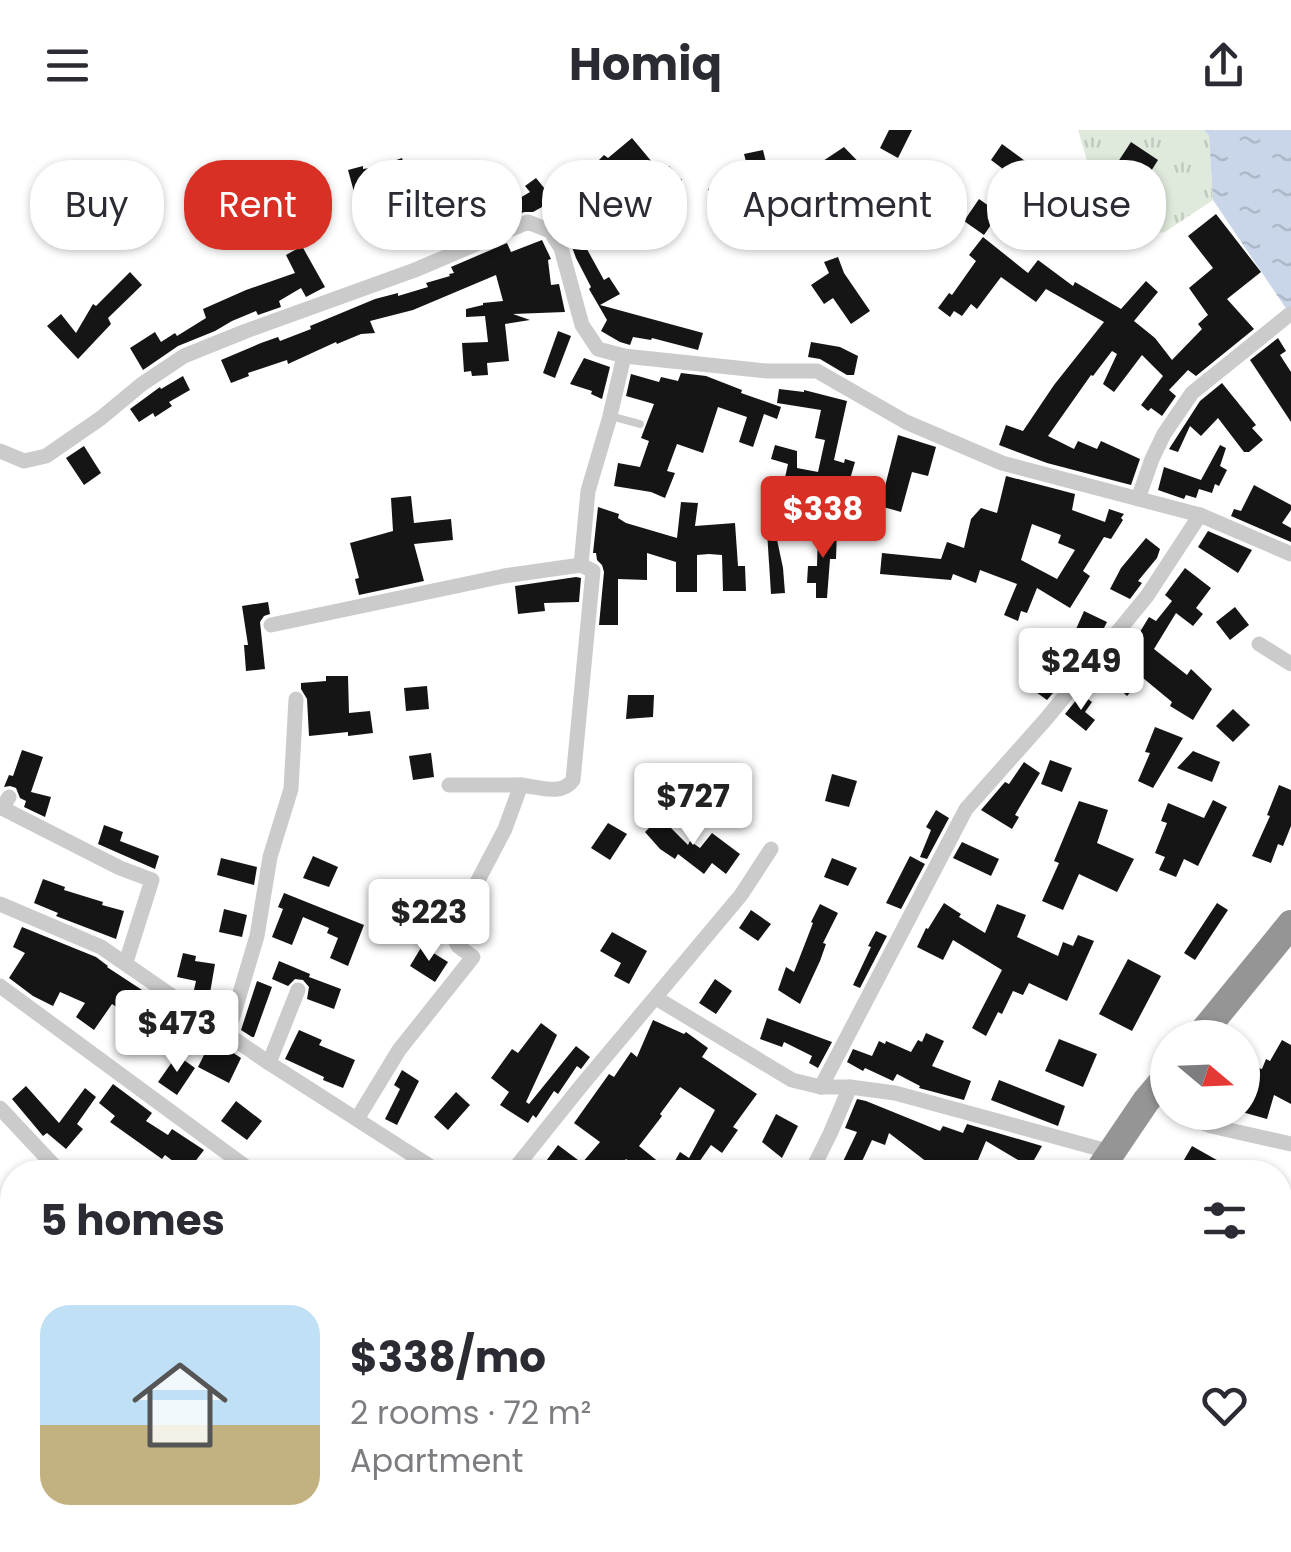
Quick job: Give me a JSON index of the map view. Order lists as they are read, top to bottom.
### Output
{
  "north": "right",
  "page": {
    "header": "Homiq",
    "chip": [
      "Buy",
      "Rent",
      "Filters",
      "New",
      "Apartment",
      "House"
    ],
    "price": [
      "$338",
      "$249",
      "$727",
      "$223",
      "$473"
    ],
    "heading": "5 homes",
    "list": [
      {
        "name": "$338/mo",
        "note": "2 rooms · 72 m² · Apartment"
      }
    ]
  }
}
